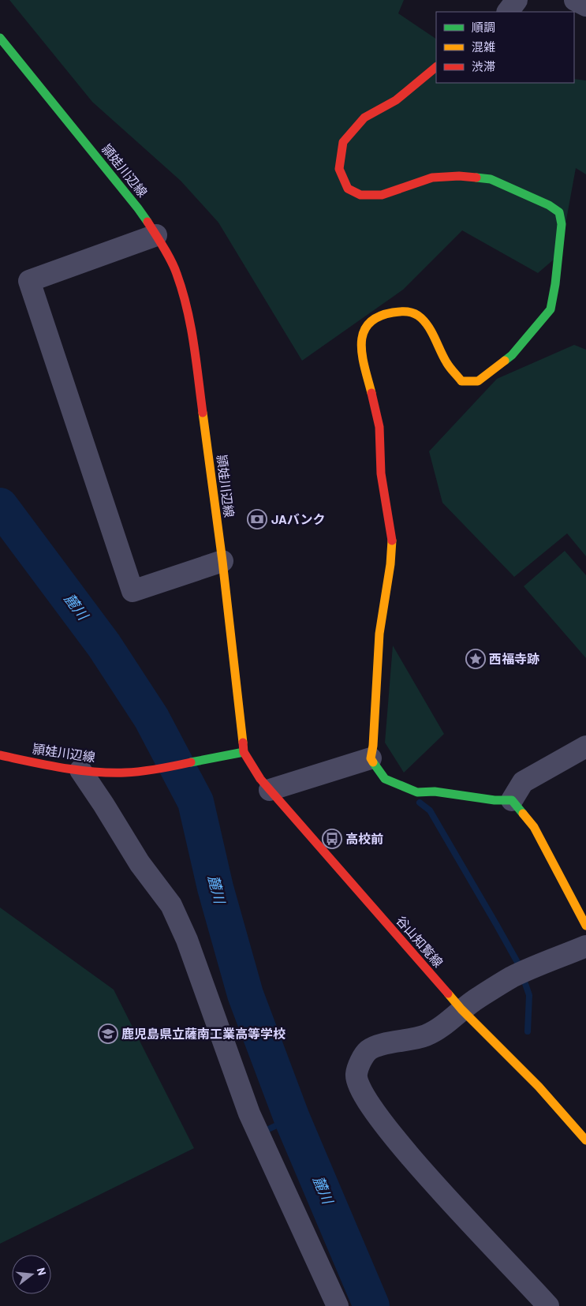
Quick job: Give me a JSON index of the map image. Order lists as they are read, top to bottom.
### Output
{
  "streets": {
    "main road": ["頴娃川辺線", "谷山知覧線"]
  },
  "crossings": [
    ["頴娃川辺線", "谷山知覧線"]
  ],
  "water": ["麓川"],
  "places": {
    "bank": ["JAバンク"],
    "place": ["西福寺跡"],
    "bus stop": ["高校前"],
    "school or university": ["鹿児島県立薩南工業高等学校"]
  },
  "legend": ["順調", "混雑", "渋滞"],
  "north": "right"
}
